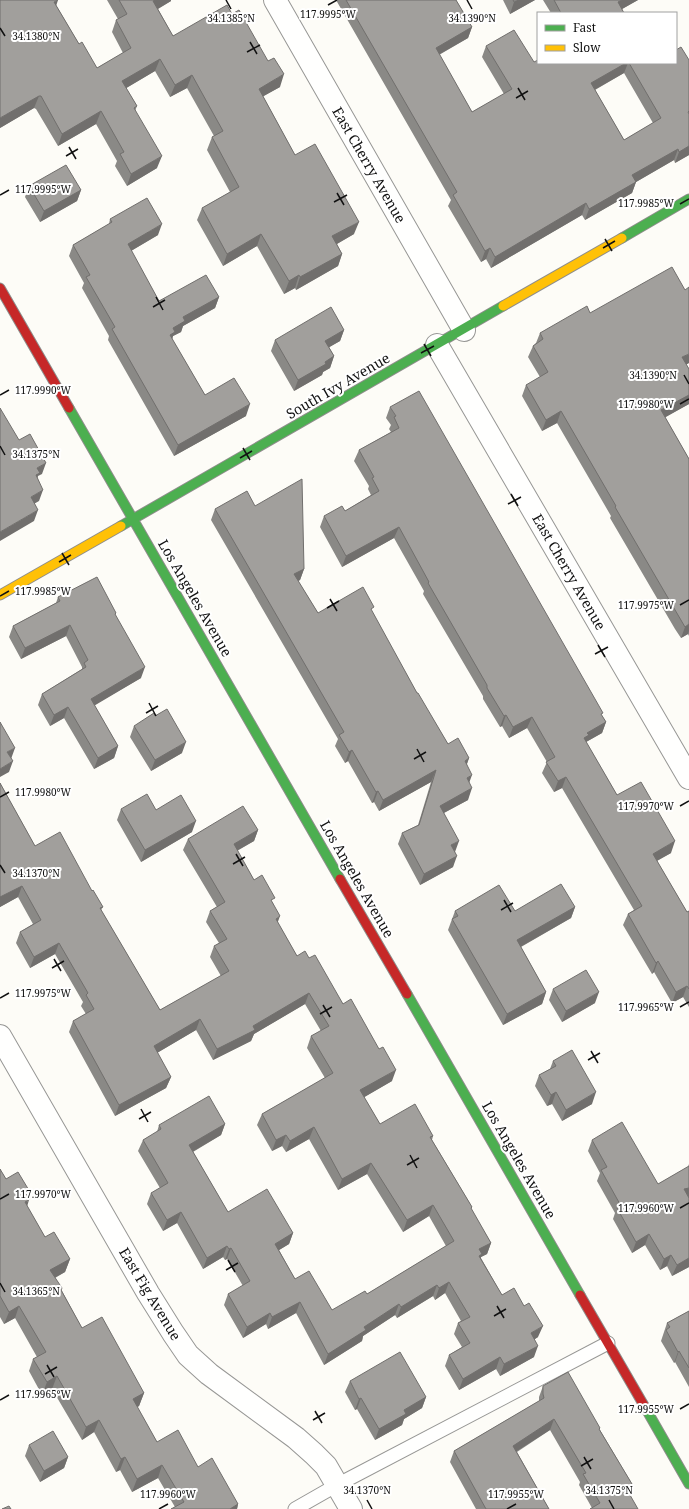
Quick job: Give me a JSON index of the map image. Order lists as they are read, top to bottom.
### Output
{
  "streets": {
    "street": [
      "East Cherry Avenue",
      "South Ivy Avenue",
      "Los Angeles Avenue",
      "East Fig Avenue"
    ]
  },
  "crossings": [
    ["East Cherry Avenue", "South Ivy Avenue"],
    ["South Ivy Avenue", "Los Angeles Avenue"]
  ],
  "legend": ["Fast", "Slow"],
  "coordinates": [
    "117.9995°W",
    "34.1385°N",
    "34.1390°N",
    "34.1380°N",
    "117.9985°W",
    "117.9990°W",
    "117.9980°W",
    "34.1375°N",
    "117.9975°W",
    "117.9970°W",
    "34.1370°N",
    "117.9965°W",
    "117.9960°W",
    "34.1365°N",
    "117.9955°W"
  ]
}
